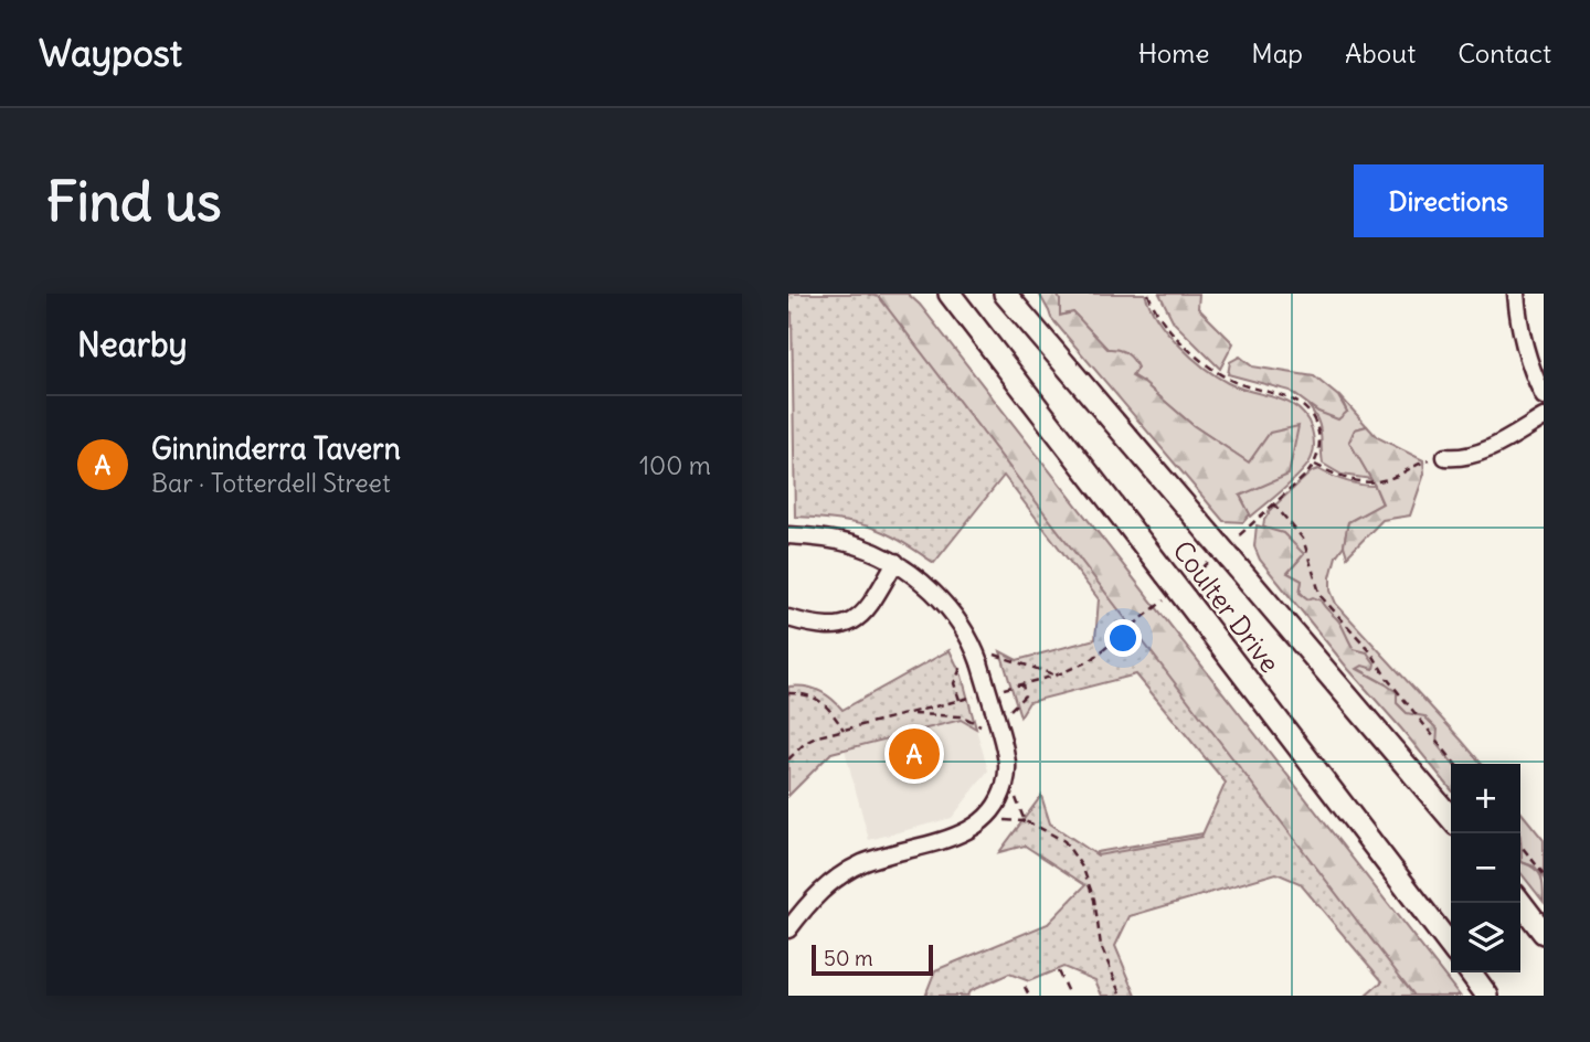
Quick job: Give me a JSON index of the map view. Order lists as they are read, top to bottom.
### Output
{
  "streets": {
    "main road": ["Coulter Drive"]
  },
  "scale_bar": "50 m",
  "page": {
    "header": "Waypost",
    "nav": [
      "Home",
      "Map",
      "About",
      "Contact"
    ],
    "buttons": "Directions",
    "title": "Find us",
    "heading": "Nearby",
    "list": [
      {
        "mark": "A",
        "name": "Ginninderra Tavern",
        "note": "Bar · Totterdell Street",
        "value": "100 m"
      }
    ],
    "pins": "A",
    "map_buttons": ["+", "−"],
    "scale": "50 m"
  }
}
